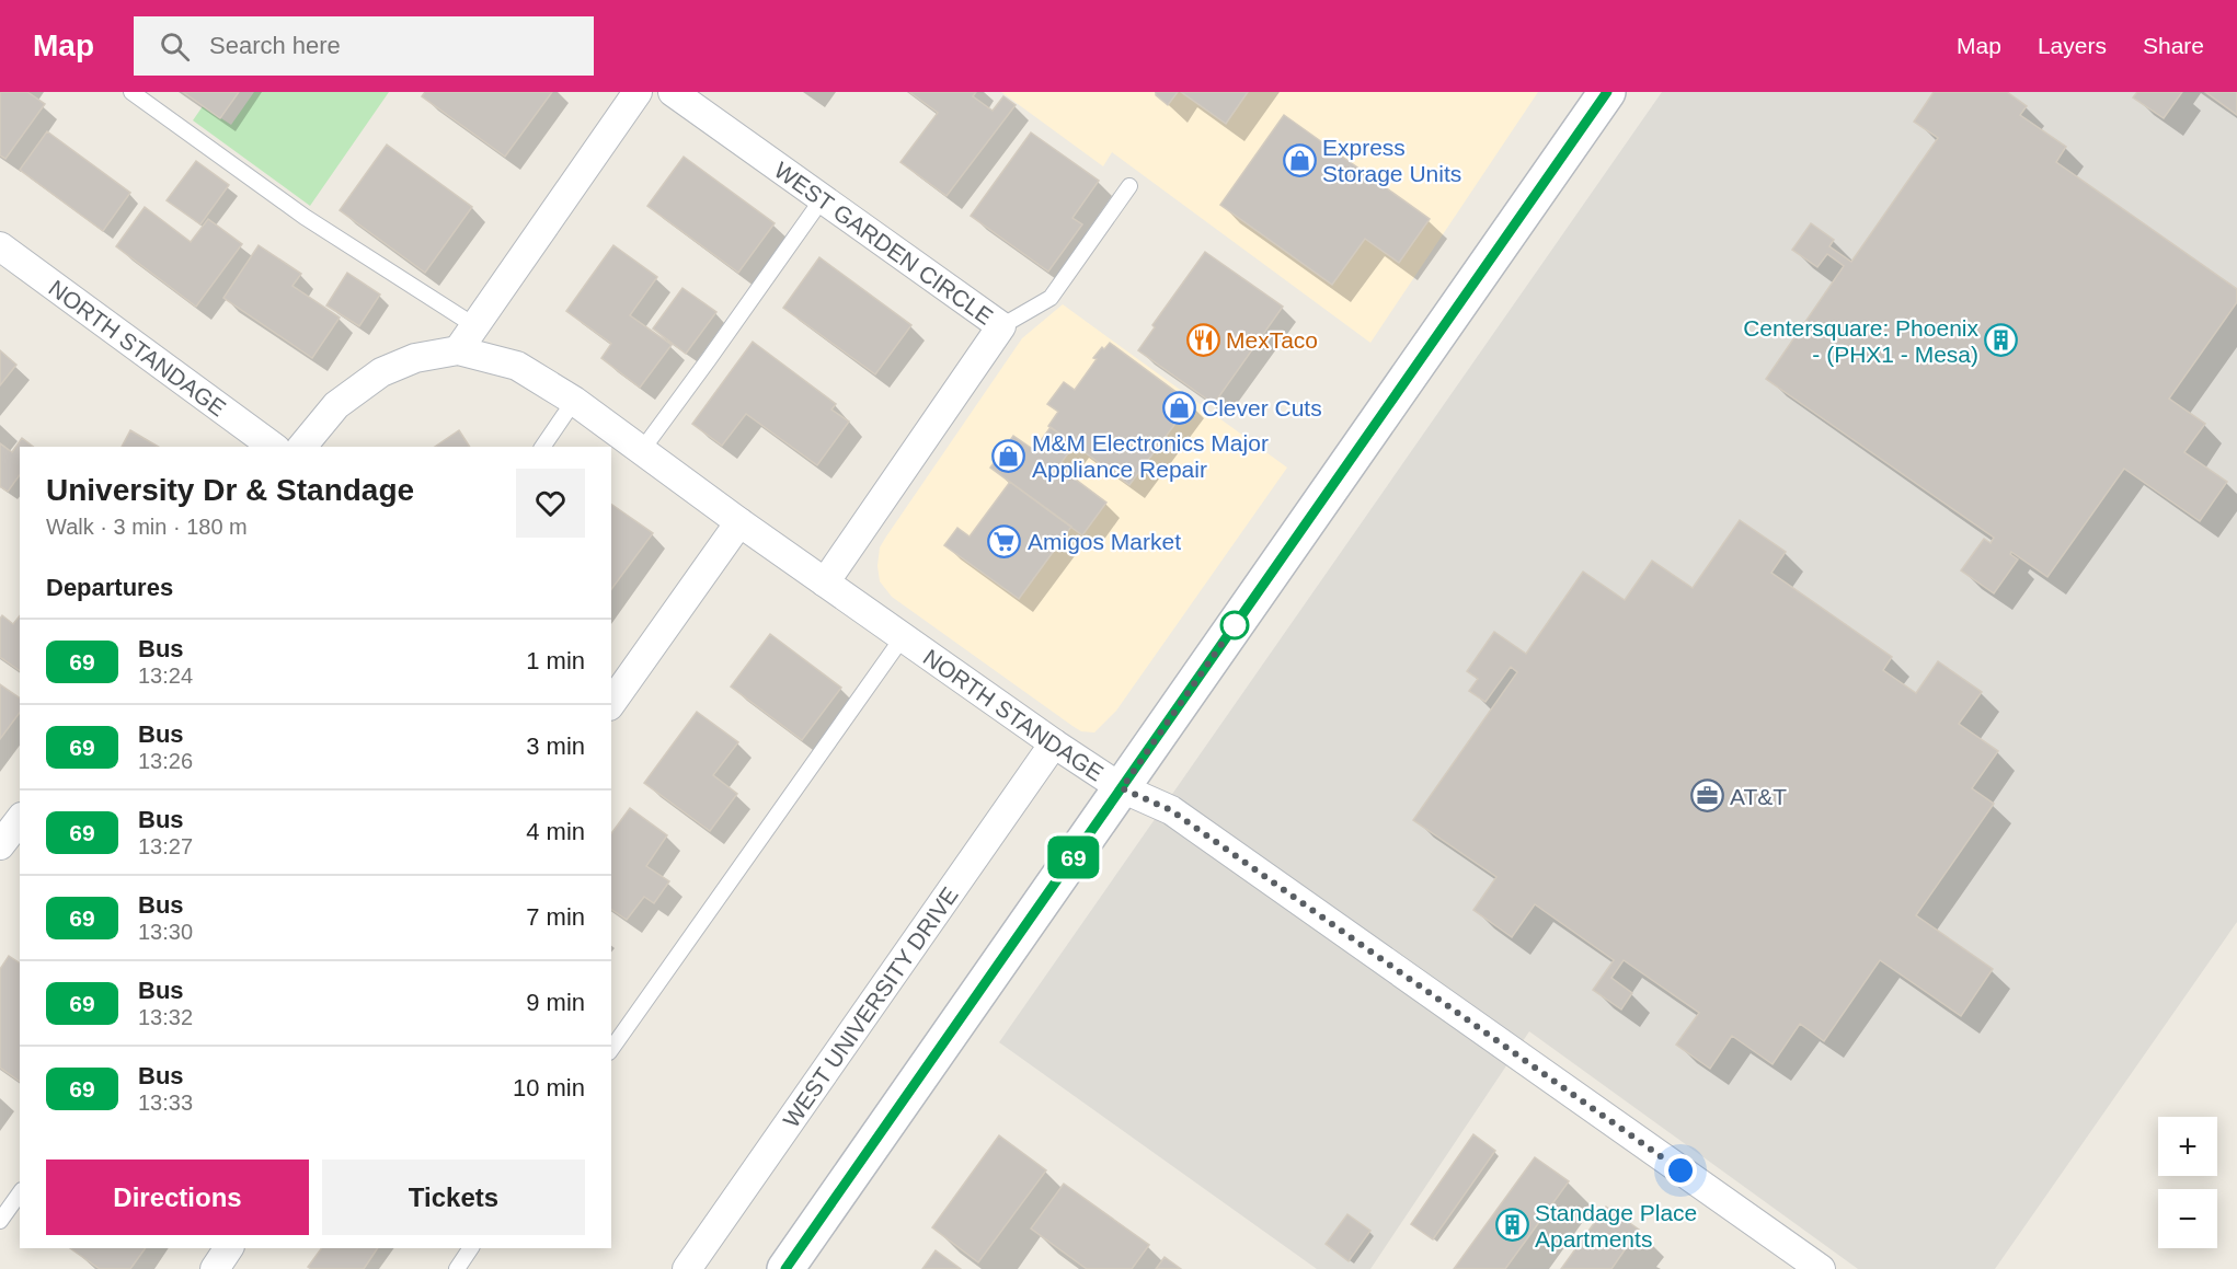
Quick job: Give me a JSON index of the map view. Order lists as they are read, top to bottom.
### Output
{
  "streets": {
    "street": ["WEST GARDEN CIRCLE", "NORTH STANDAGE", "WEST UNIVERSITY DRIVE"]
  },
  "crossings": [
    ["WEST GARDEN CIRCLE", "NORTH STANDAGE"],
    ["NORTH STANDAGE", "WEST UNIVERSITY DRIVE"]
  ],
  "places": {
    "shop": ["Express Storage Units", "Clever Cuts", "M&M Electronics Major Appliance Repair"],
    "restaurant": ["MexTaco"],
    "building": ["Centersquare: Phoenix - (PHX1 - Mesa)", "Standage Place Apartments"],
    "supermarket": ["Amigos Market"],
    "office": ["AT&T"]
  },
  "lines": ["bus line 69"],
  "page": {
    "header": "Map",
    "search": "Search here",
    "nav": ["Map", "Layers", "Share"],
    "on_map": "69",
    "heading": [
      ["University Dr & Standage", "Walk · 3 min · 180 m"],
      "Departures"
    ],
    "list": [
      {
        "mark": "69",
        "name": "Bus",
        "note": "13:24",
        "value": "1 min"
      },
      {
        "mark": "69",
        "name": "Bus",
        "note": "13:26",
        "value": "3 min"
      },
      {
        "mark": "69",
        "name": "Bus",
        "note": "13:27",
        "value": "4 min"
      },
      {
        "mark": "69",
        "name": "Bus",
        "note": "13:30",
        "value": "7 min"
      },
      {
        "mark": "69",
        "name": "Bus",
        "note": "13:32",
        "value": "9 min"
      },
      {
        "mark": "69",
        "name": "Bus",
        "note": "13:33",
        "value": "10 min"
      }
    ],
    "map_buttons": ["+", "−"],
    "buttons": ["Directions", "Tickets"]
  }
}
